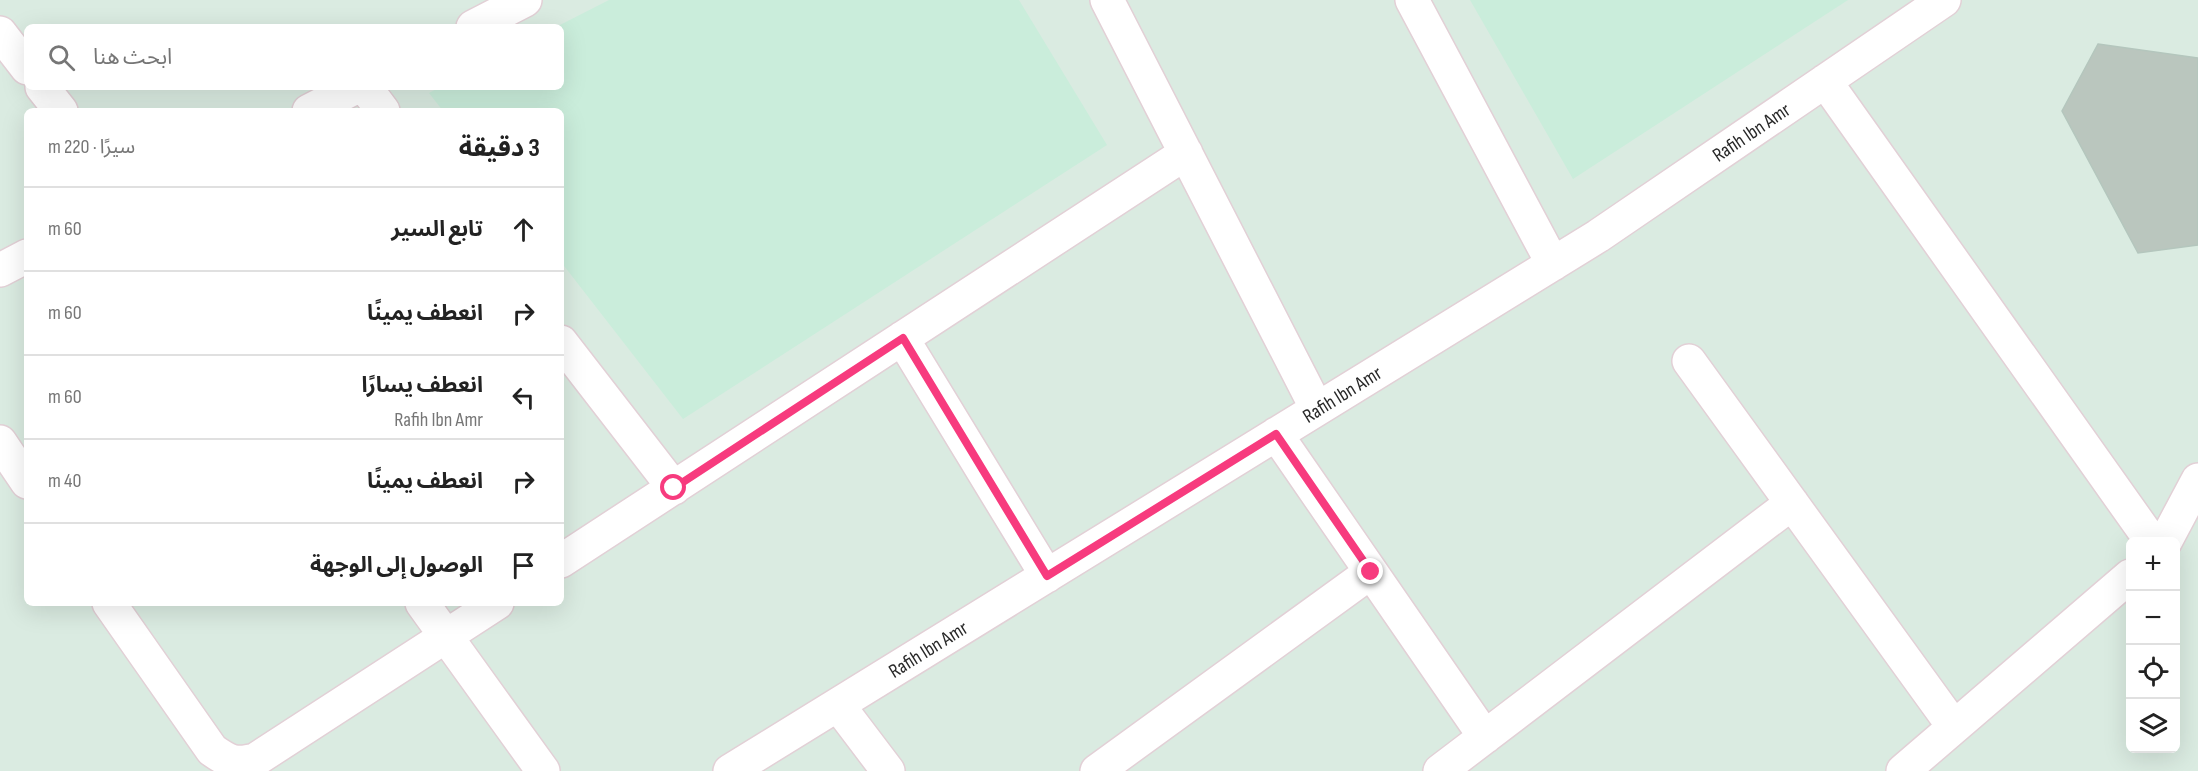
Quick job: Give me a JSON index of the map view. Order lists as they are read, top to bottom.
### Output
{
  "streets": {
    "street": ["Rafih Ibn Amr"]
  },
  "page": {
    "search": "ابحث هنا",
    "heading": ["3 دقيقة", "سيرًا · 220 m"],
    "list": [
      ["تابع السير", "60 m"],
      ["انعطف يمينًا", "60 m"],
      ["انعطف يسارًا", "Rafih Ibn Amr", "60 m"],
      ["انعطف يمينًا", "40 m"],
      "الوصول إلى الوجهة"
    ],
    "map_buttons": ["+", "−"]
  }
}
